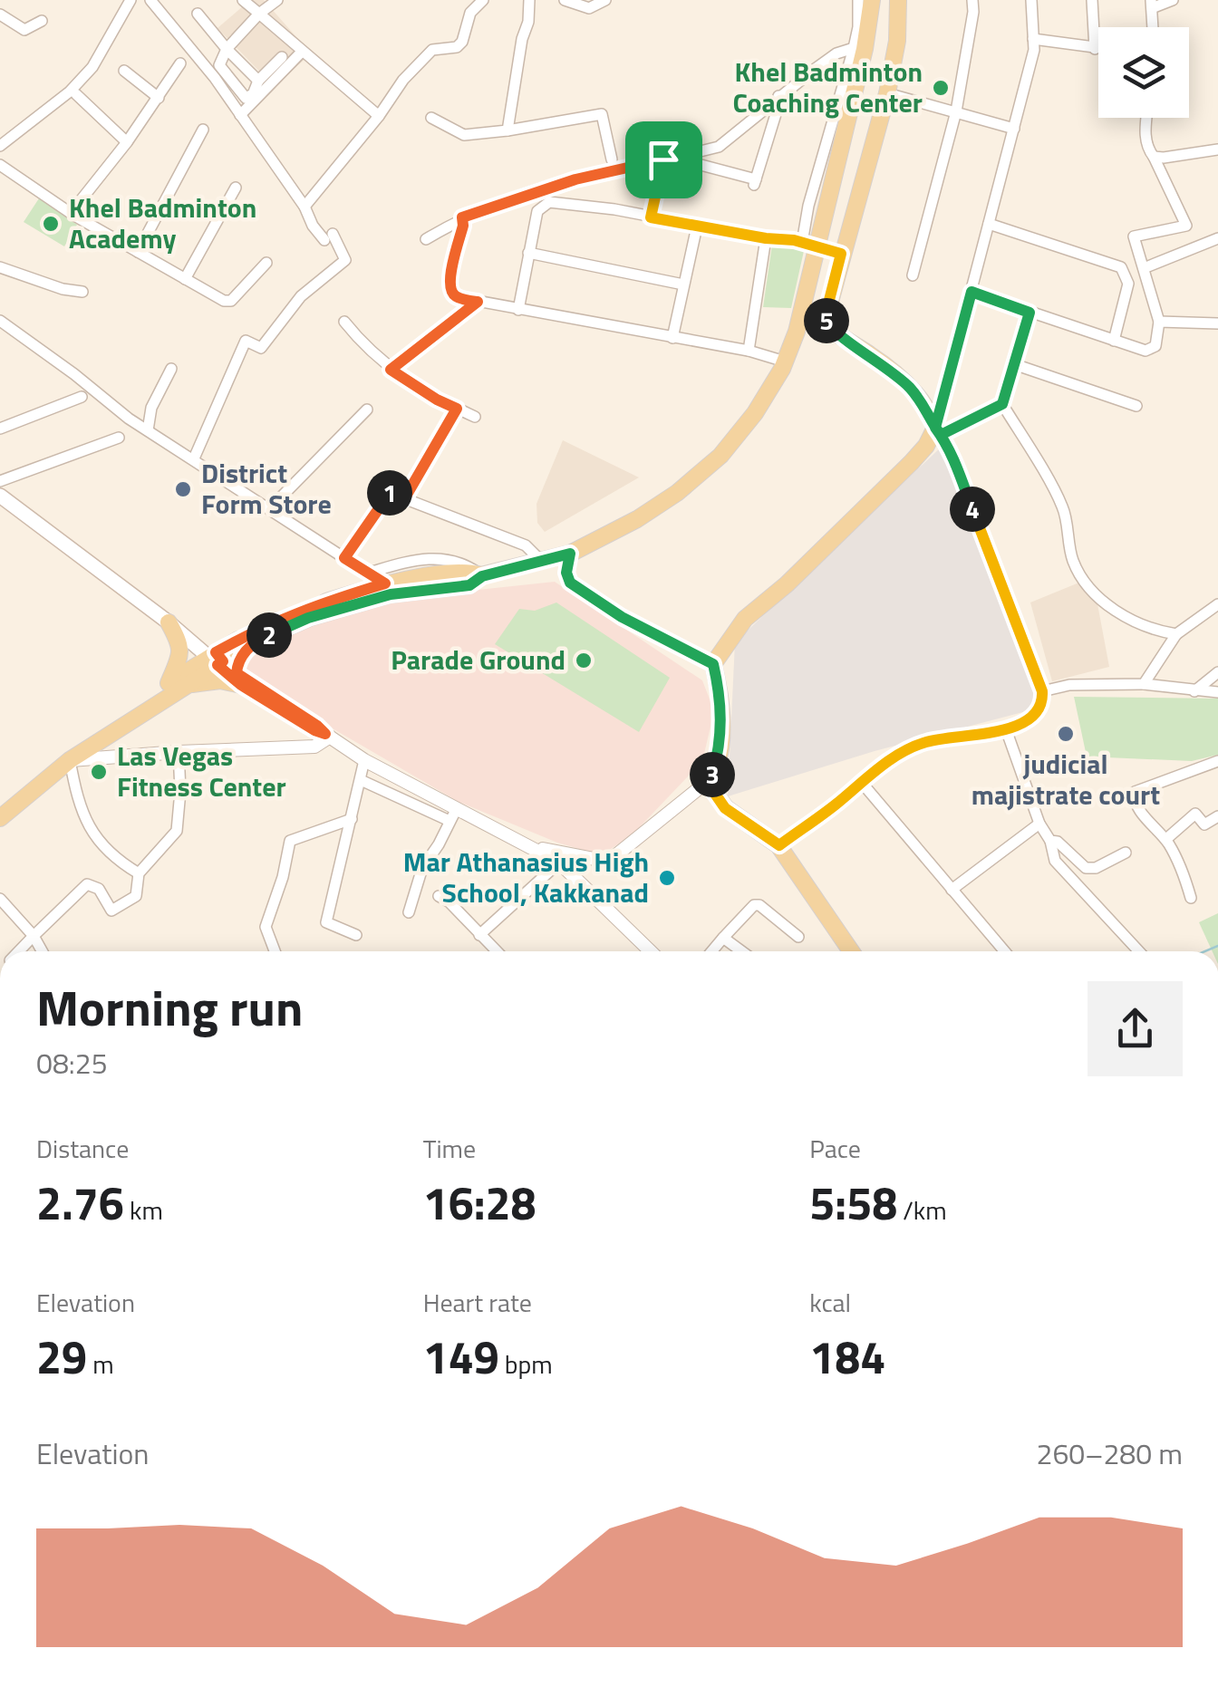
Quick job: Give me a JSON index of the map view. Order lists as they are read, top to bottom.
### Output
{
  "places": [
    "Khel Badminton Coaching Center",
    "Khel Badminton Academy",
    "District Form Store",
    "Parade Ground",
    "judicial majistrate court",
    "Las Vegas Fitness Center",
    "Mar Athanasius High School, Kakkanad"
  ],
  "page": {
    "pins": [
      "5",
      "1",
      "4",
      "2",
      "3"
    ],
    "heading": ["Morning run", "08:25"],
    "stats": [
      ["Distance", "2.76 km"],
      ["Time", "16:28"],
      ["Pace", "5:58 /km"],
      ["Elevation", "29 m"],
      ["Heart rate", "149 bpm"],
      ["kcal", "184"]
    ],
    "chart": ["Elevation", "260–280 m"]
  }
}
